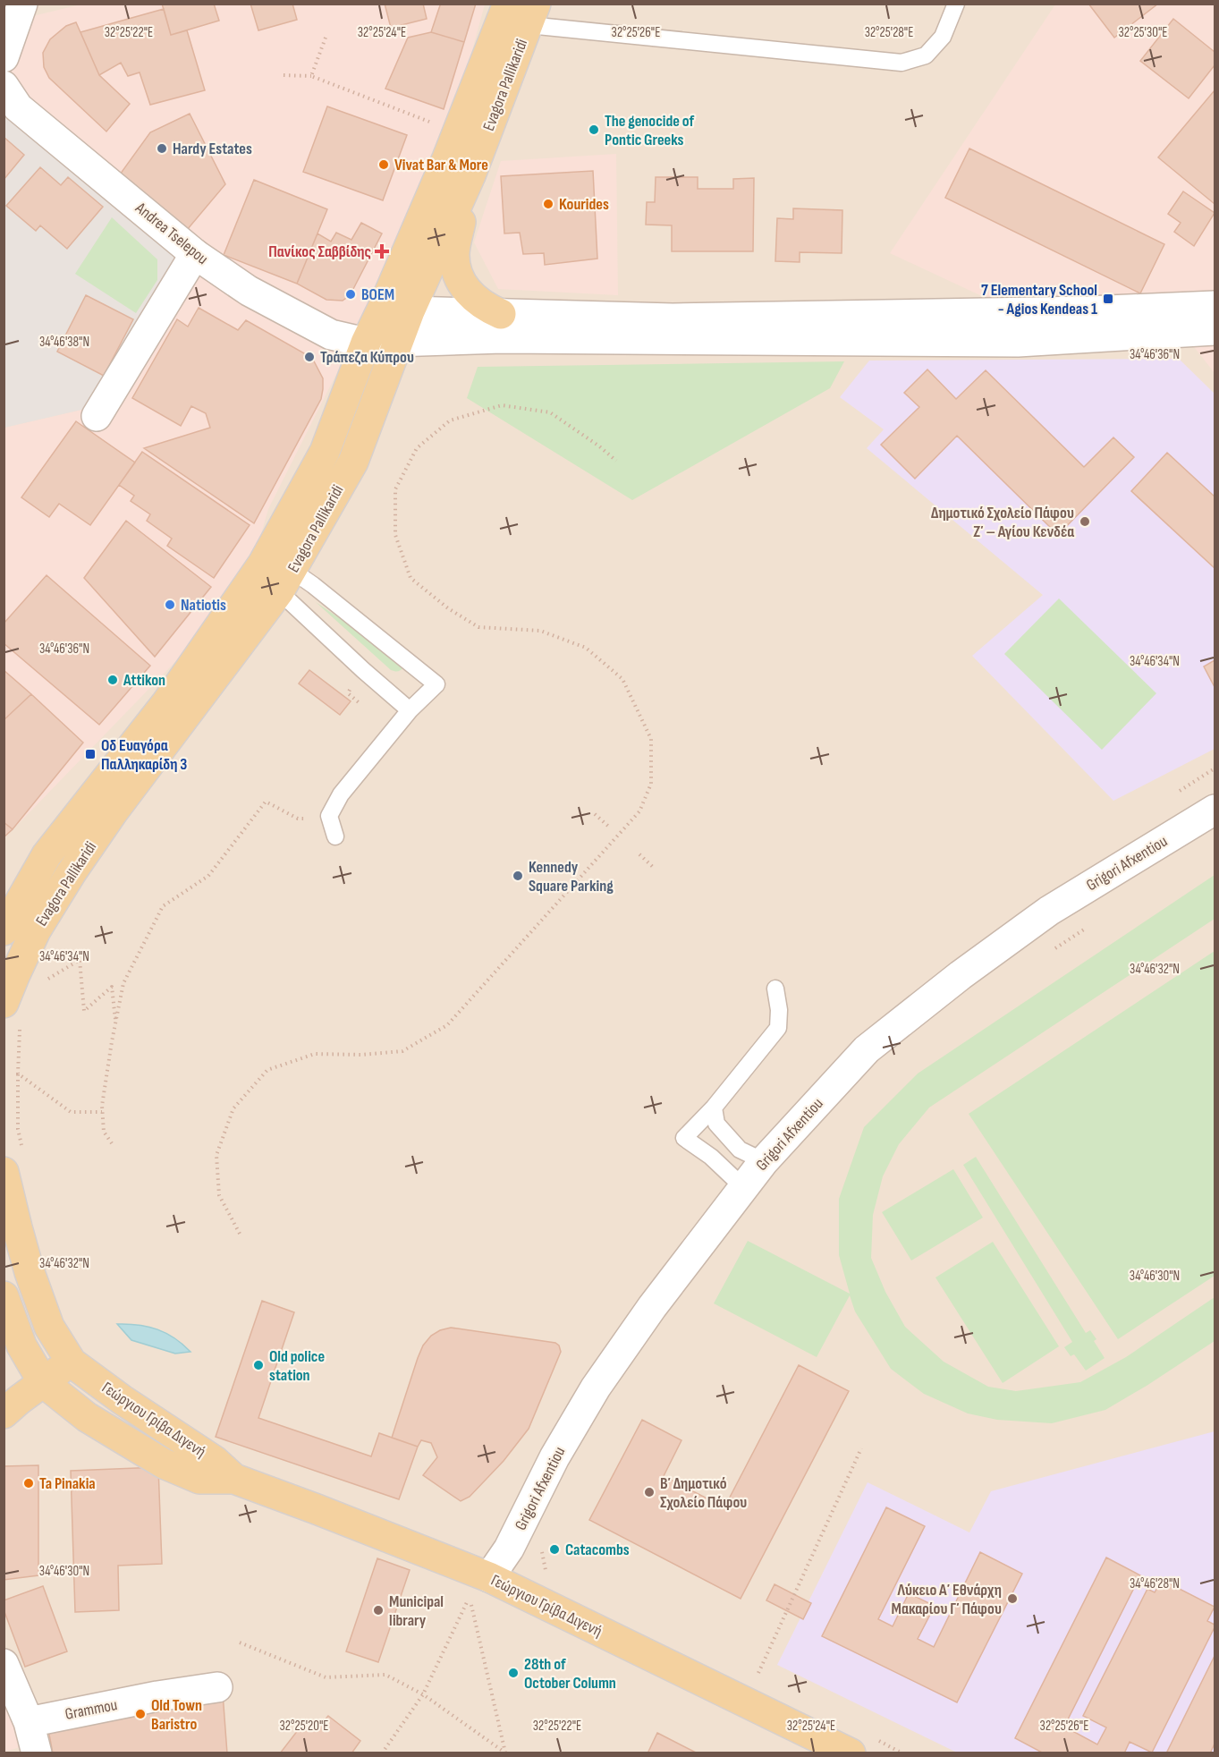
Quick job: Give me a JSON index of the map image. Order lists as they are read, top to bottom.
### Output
{
  "streets": {
    "main road": ["Evagora Pallikaridi", "Γεώργιου Γρίβα Διγενή"],
    "street": ["Andrea Tselepou", "Grigori Afxentiou", "Grammou"]
  },
  "crossings": [
    ["Evagora Pallikaridi", "Andrea Tselepou"],
    ["Grigori Afxentiou", "Γεώργιου Γρίβα Διγενή"]
  ],
  "places": {
    "other": [
      "The genocide of Pontic Greeks",
      "Hardy Estates",
      "Vivat Bar & More",
      "Kourides",
      "BOEM",
      "Τράπεζα Κύπρου",
      "Δημοτικό Σχολείο Πάφου Ζ΄ – Αγίου Κενδέα",
      "Natiotis",
      "Attikon",
      "Kennedy Square Parking",
      "Old police station",
      "Ta Pinakia",
      "Β΄ Δημοτικό Σχολείο Πάφου",
      "Catacombs",
      "Λύκειο Α΄ Εθνάρχη Μακαρίου Γ΄ Πάφου",
      "Municipal library",
      "28th of October Column",
      "Old Town Baristro"
    ],
    "health": ["Πανίκος Σαββίδης"],
    "transit": ["7 Elementary School - Agios Kendeas 1", "Οδ Ευαγόρα Παλληκαρίδη 3"]
  },
  "coordinates": [
    "32°25'22\"E",
    "32°25'24\"E",
    "32°25'26\"E",
    "32°25'28\"E",
    "32°25'30\"E",
    "34°46'38\"N",
    "34°46'36\"N",
    "34°46'34\"N",
    "34°46'32\"N",
    "34°46'30\"N",
    "34°46'28\"N",
    "32°25'20\"E"
  ]
}
